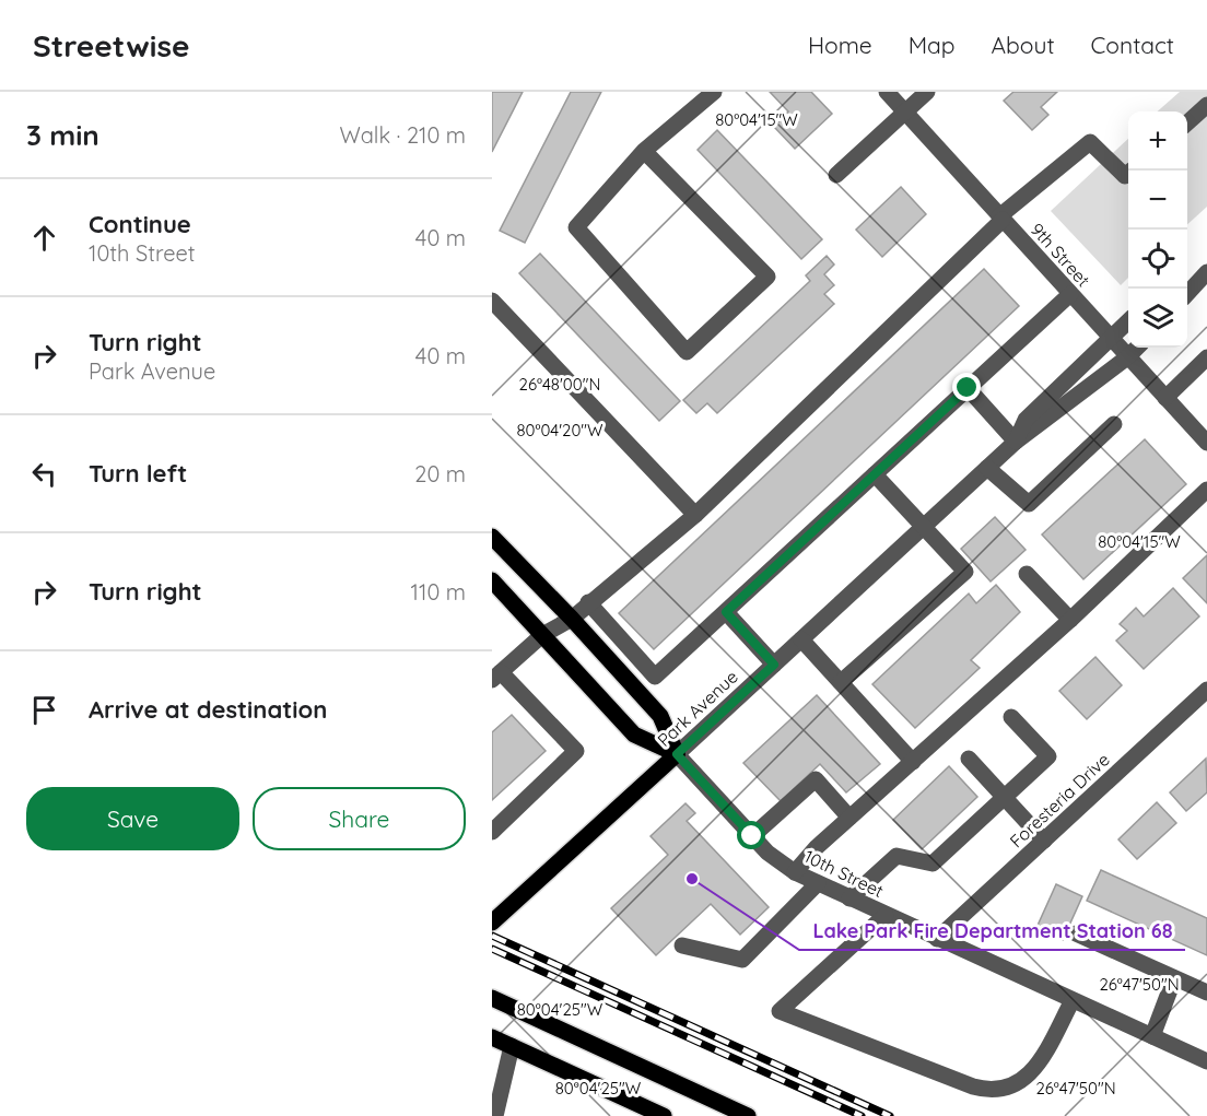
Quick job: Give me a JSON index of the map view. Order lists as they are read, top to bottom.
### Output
{
  "streets": {
    "main road": ["Park Avenue", "10th Street"],
    "street": ["9th Street", "Foresteria Drive"]
  },
  "crossings": [
    ["9th Street", "Park Avenue"],
    ["Park Avenue", "10th Street"],
    ["Foresteria Drive", "10th Street"]
  ],
  "places": ["Lake Park Fire Department Station 68"],
  "page": {
    "header": "Streetwise",
    "nav": [
      "Home",
      "Map",
      "About",
      "Contact"
    ],
    "heading": ["3 min", "Walk · 210 m"],
    "map_buttons": ["+", "−"],
    "list": [
      ["Continue", "10th Street", "40 m"],
      ["Turn right", "Park Avenue", "40 m"],
      ["Turn left", "20 m"],
      ["Turn right", "110 m"],
      "Arrive at destination"
    ],
    "buttons": ["Save", "Share"]
  },
  "coordinates": [
    "80°04'15\"W",
    "26°48'00\"N",
    "80°04'20\"W",
    "26°47'50\"N",
    "80°04'25\"W"
  ]
}
